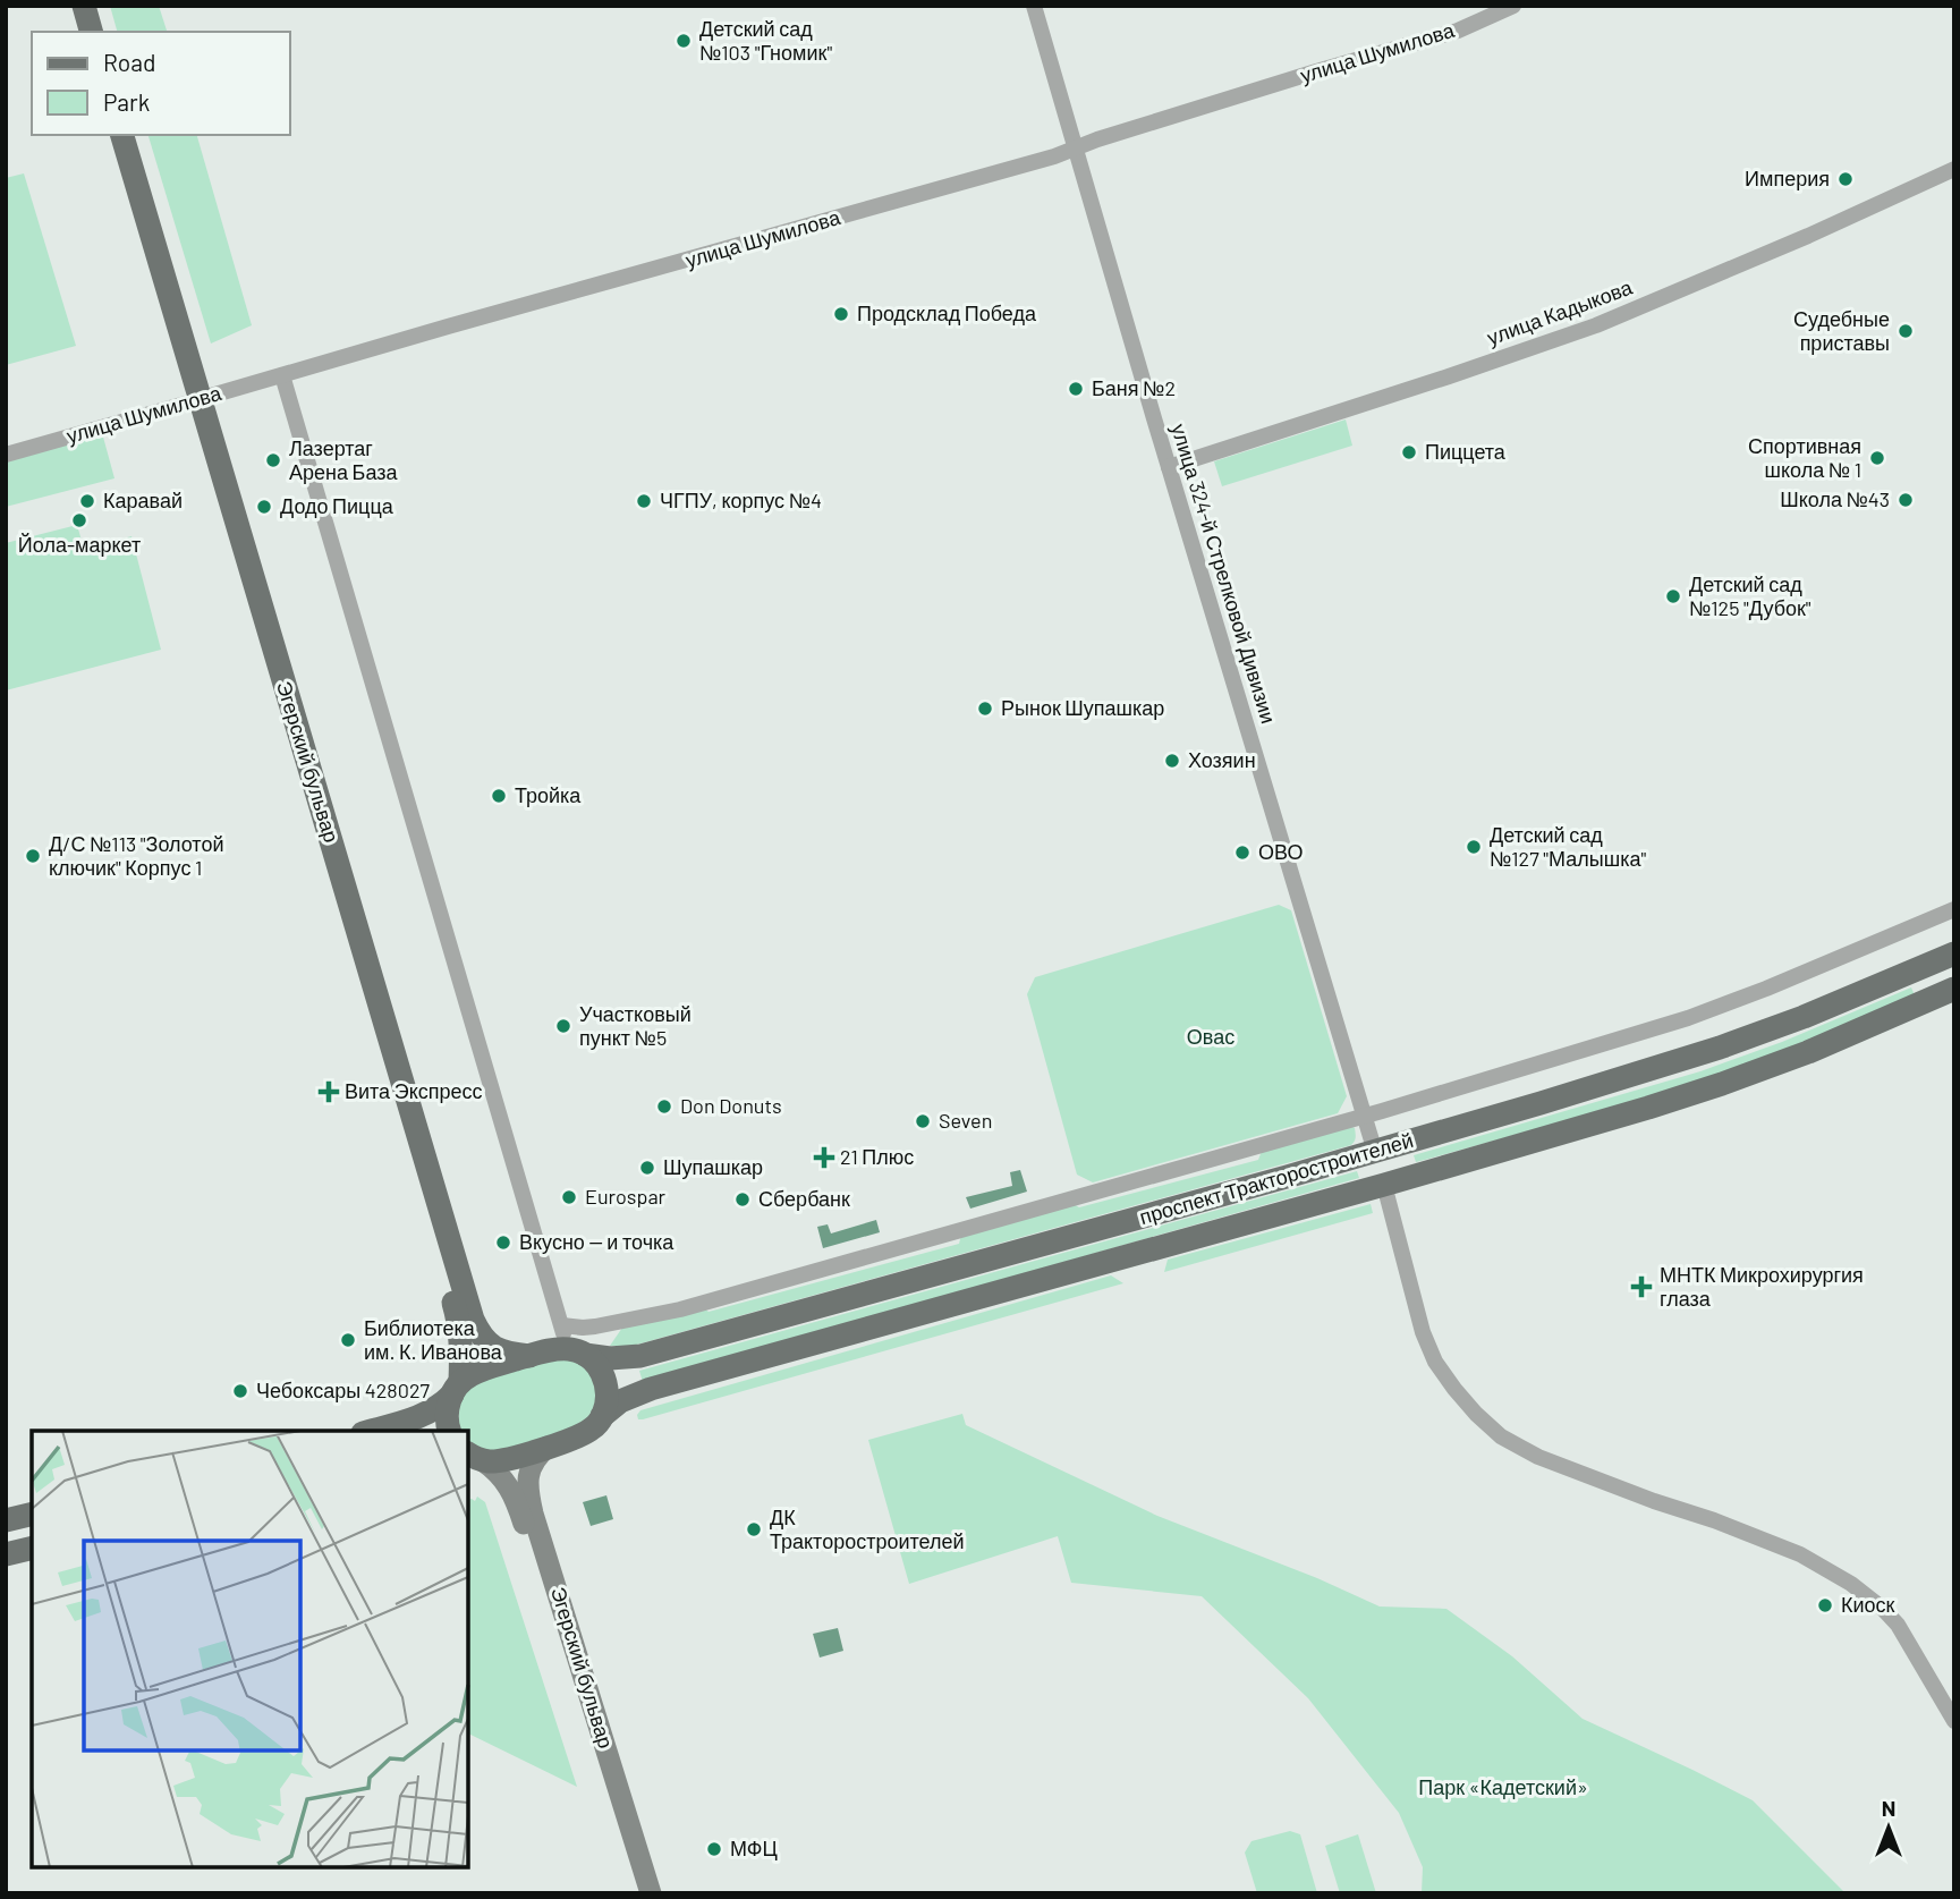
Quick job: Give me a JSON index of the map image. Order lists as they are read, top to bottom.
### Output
{
  "streets": {
    "main road": ["Эгерский бульвар", "проспект Тракторостроителей"],
    "street": ["улица Шумилова", "улица Кадыкова", "улица 324-й Стрелковой Дивизии"]
  },
  "crossings": [
    ["улица Шумилова", "улица 324-й Стрелковой Дивизии"],
    ["улица Шумилова", "Эгерский бульвар"],
    ["улица Кадыкова", "улица 324-й Стрелковой Дивизии"],
    ["улица 324-й Стрелковой Дивизии", "проспект Тракторостроителей"],
    ["Эгерский бульвар", "проспект Тракторостроителей"]
  ],
  "parks": ["Овас", "Парк «Кадетский»"],
  "places": {
    "other": [
      "Детский сад №103 \"Гномик\"",
      "Империя",
      "Продсклад Победа",
      "Судебные приставы",
      "Баня №2",
      "Пиццета",
      "Спортивная школа № 1",
      "Лазертаг Арена База",
      "Школа №43",
      "Каравай",
      "ЧГПУ, корпус №4",
      "Додо Пицца",
      "Йола-маркет",
      "Детский сад №125 \"Дубок\"",
      "Рынок Шупашкар",
      "Хозяин",
      "Тройка",
      "Детский сад №127 \"Малышка\"",
      "ОВО",
      "Д/С №113 \"Золотой ключик\" Корпус 1",
      "Участковый пункт №5",
      "Don Donuts",
      "Seven",
      "Шупашкар",
      "Eurospar",
      "Сбербанк",
      "Вкусно — и точка",
      "Библиотека им. К. Иванова",
      "Чебоксары 428027",
      "ДК Тракторостроителей",
      "Киоск",
      "МФЦ"
    ],
    "health": ["Вита Экспресс", "21 Плюс", "МНТК Микрохирургия глаза"]
  },
  "legend": ["Road", "Park"],
  "north": "top"
}
